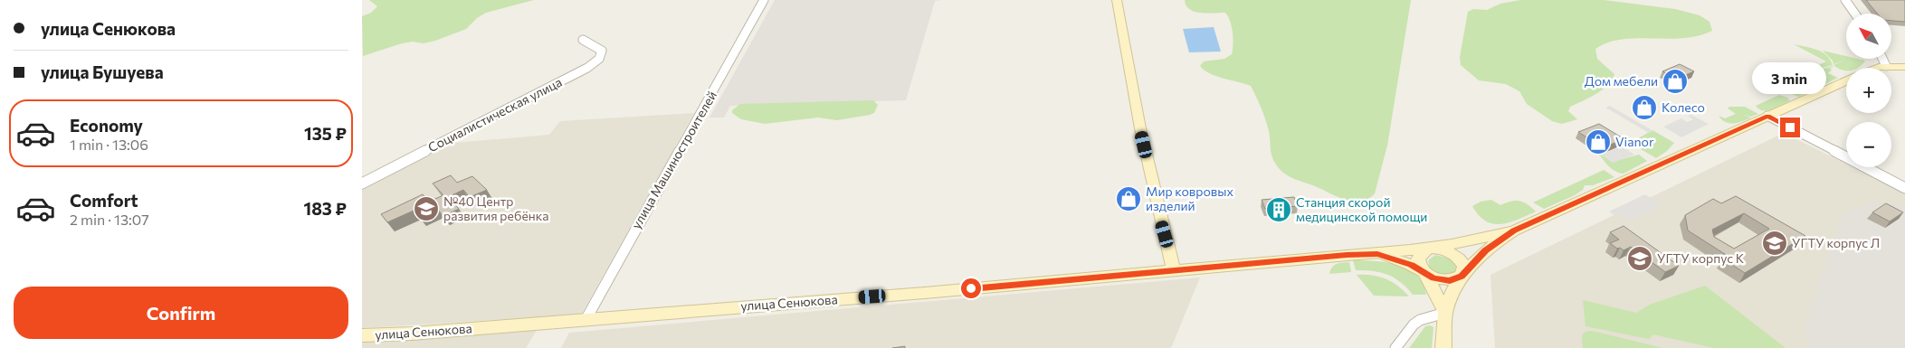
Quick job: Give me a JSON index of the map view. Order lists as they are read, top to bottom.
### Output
{
  "streets": {
    "main road": ["улица Сенюкова"],
    "street": ["Социалистическая улица", "улица Машиностроителей"]
  },
  "crossings": [
    ["улица Машиностроителей", "улица Сенюкова"]
  ],
  "places": {
    "shop": [
      "Дом мебели",
      "Колесо",
      "Vianor",
      "Мир ковровых изделий"
    ],
    "school or university": ["№40 Центр развития ребёнка", "УГТУ корпус Л", "УГТУ корпус К"],
    "building": ["Станция скорой медицинской помощи"]
  },
  "north": "top left",
  "page": {
    "banner": ["улица Сенюкова", "улица Бушуева"],
    "map_buttons": ["+", "−"],
    "bubble": "3 min",
    "list": [
      {
        "name": "Economy",
        "note": "1 min · 13:06",
        "value": "135 ₽"
      },
      {
        "name": "Comfort",
        "note": "2 min · 13:07",
        "value": "183 ₽"
      }
    ],
    "buttons": "Confirm"
  }
}
